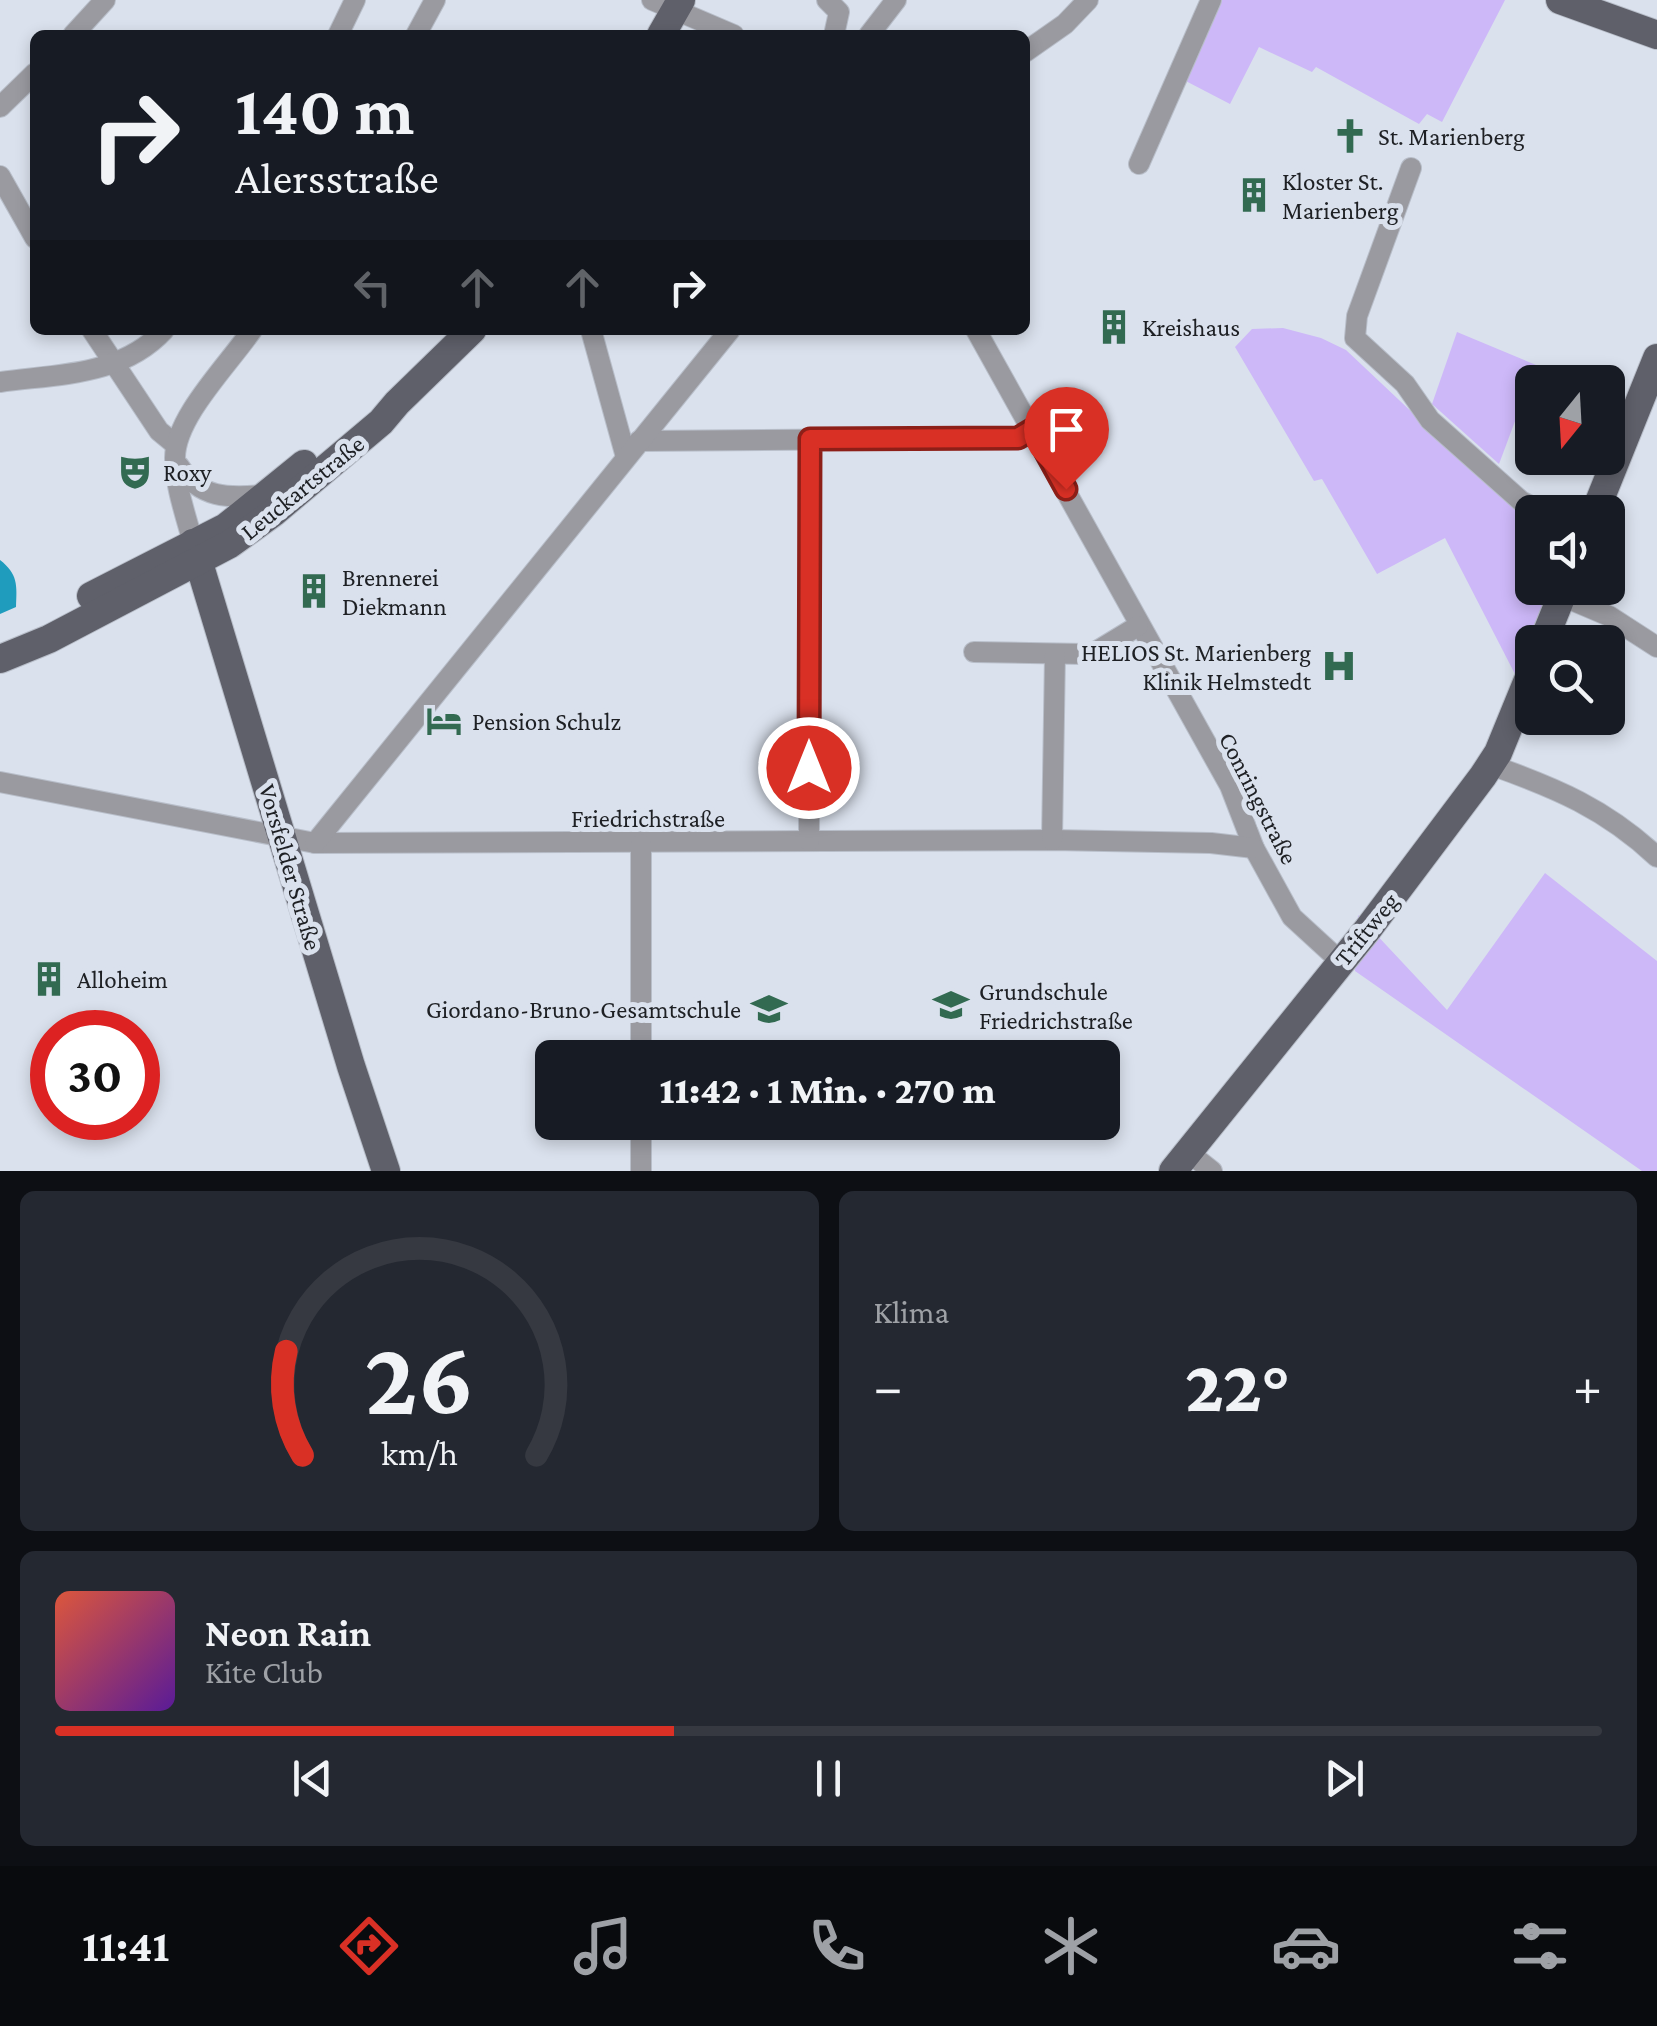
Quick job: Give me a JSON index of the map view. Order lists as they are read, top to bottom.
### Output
{
  "streets": {
    "main road": ["Leuckartstraße", "Vorsfelder Straße", "Triftweg"],
    "street": ["Conringstraße", "Friedrichstraße"]
  },
  "crossings": [
    ["Leuckartstraße", "Vorsfelder Straße"],
    ["Conringstraße", "Friedrichstraße"],
    ["Conringstraße", "Triftweg"],
    ["Friedrichstraße", "Vorsfelder Straße"]
  ],
  "places": {
    "church": ["St. Marienberg"],
    "building": [
      "Kloster St. Marienberg",
      "Kreishaus",
      "Brennerei Diekmann",
      "Alloheim"
    ],
    "theatre": ["Roxy"],
    "hospital": ["HELIOS St. Marienberg Klinik Helmstedt"],
    "hotel": ["Pension Schulz"],
    "school or university": ["Grundschule Friedrichstraße", "Giordano-Bruno-Gesamtschule"]
  },
  "north": "bottom",
  "page": {
    "turn": ["140 m", "Alersstraße"],
    "limit": "30",
    "trip": "11:42 · 1 Min. · 270 m",
    "tile": "Klima",
    "heat": ["−", "22°", "+"],
    "song": ["Neon Rain", "Kite Club"],
    "tabs": "11:41",
    "gauge": ["26", "km/h"]
  }
}
